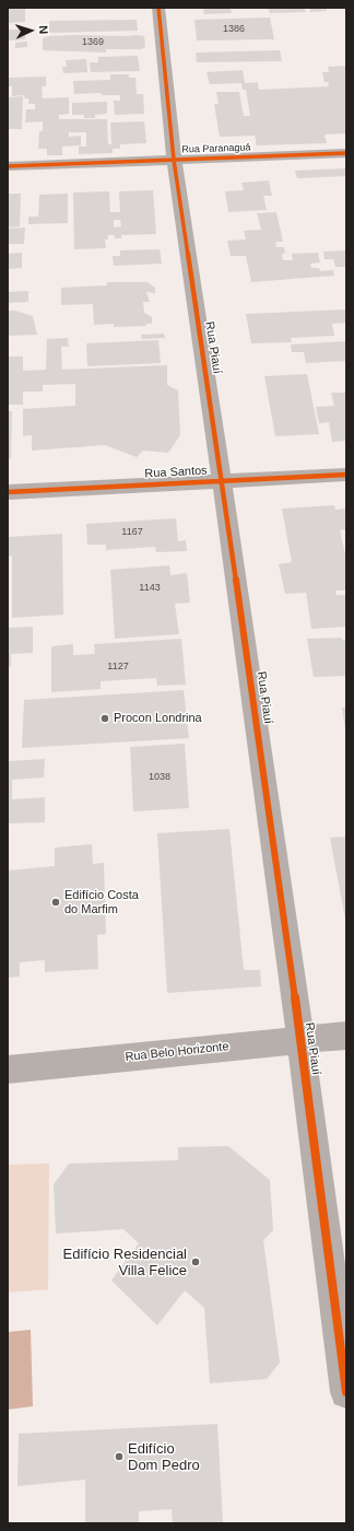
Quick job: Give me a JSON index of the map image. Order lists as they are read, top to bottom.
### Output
{
  "streets": {
    "street": [
      "Rua Paranaguá",
      "Rua Piauí",
      "Rua Santos",
      "Rua Belo Horizonte"
    ]
  },
  "crossings": [
    ["Rua Paranaguá", "Rua Piauí"],
    ["Rua Piauí", "Rua Santos"],
    ["Rua Piauí", "Rua Belo Horizonte"]
  ],
  "places": [
    "Procon Londrina",
    "Edifício Costa do Marfim",
    "Edifício Residencial Villa Felice",
    "Edifício Dom Pedro"
  ],
  "house_numbers": [
    "1386",
    "1369",
    "1167",
    "1143",
    "1127",
    "1038"
  ],
  "north": "right"
}
